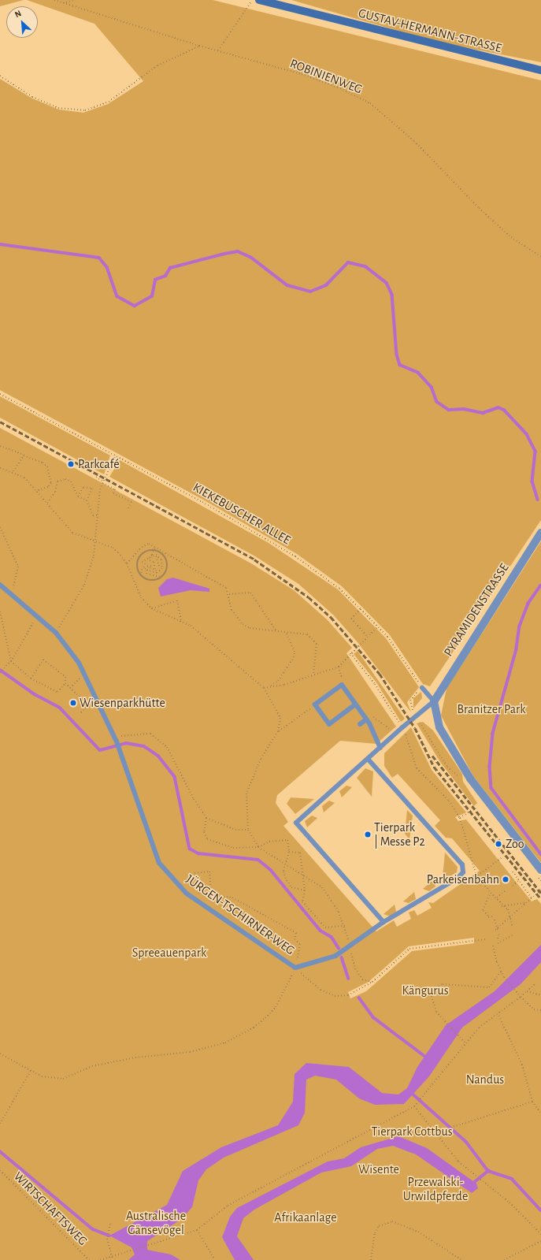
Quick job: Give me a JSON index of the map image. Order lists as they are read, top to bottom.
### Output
{
  "streets": {
    "main road": ["GUSTAV-HERMANN-STRASSE"],
    "street": ["PYRAMIDENSTRASSE"],
    "lane": ["JÜRGEN-TSCHIRNER-WEG"],
    "path": ["ROBINIENWEG", "KIEKEBUSCHER ALLEE", "WIRTSCHAFTSWEG"]
  },
  "parks": [
    "Branitzer Park",
    "Spreeauenpark",
    "Kängurus",
    "Nandus",
    "Tierpark Cottbus",
    "Wisente",
    "Przewalski- Urwildpferde",
    "Australische Gänsevögel",
    "Afrikaanlage"
  ],
  "places": [
    "Parkcafé",
    "Wiesenparkhütte",
    "Tierpark | Messe P2",
    "Zoo",
    "Parkeisenbahn"
  ],
  "north": "top left"
}
